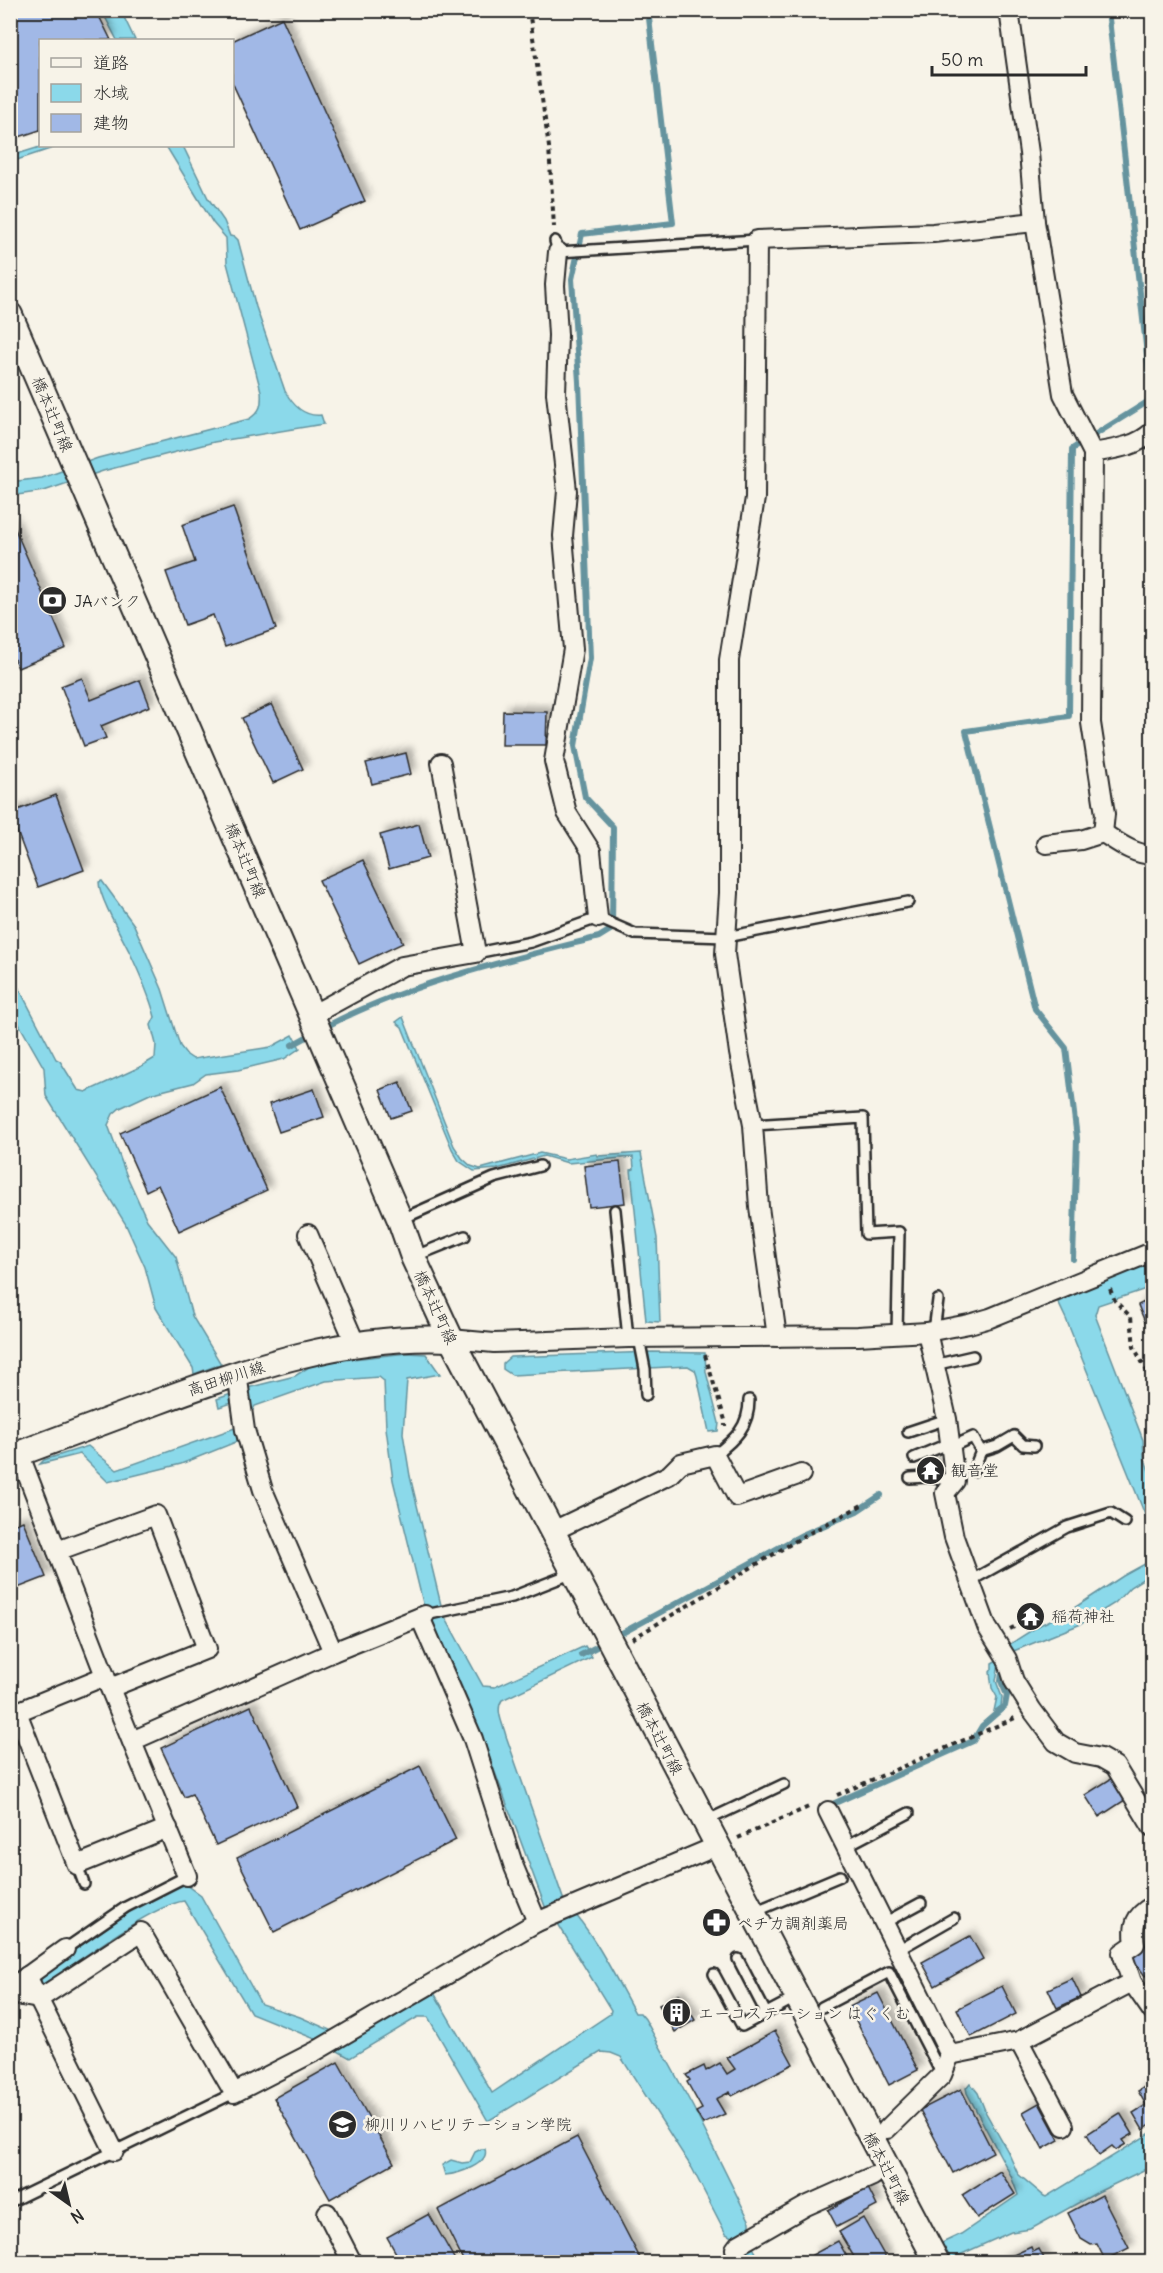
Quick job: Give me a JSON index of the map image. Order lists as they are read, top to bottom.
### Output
{
  "streets": {
    "main road": ["橋本辻町線", "高田柳川線"]
  },
  "crossings": [
    ["橋本辻町線", "高田柳川線"]
  ],
  "places": {
    "bank": ["JAバンク"],
    "temple": ["観音堂", "稲荷神社"],
    "pharmacy": ["ペチカ調剤薬局"],
    "building": ["エーコステーション はぐくむ"],
    "school or university": ["柳川リハビリテーション学院"]
  },
  "legend": ["道路", "水域", "建物"],
  "scale_bar": "50 m",
  "north": "bottom right"
}
